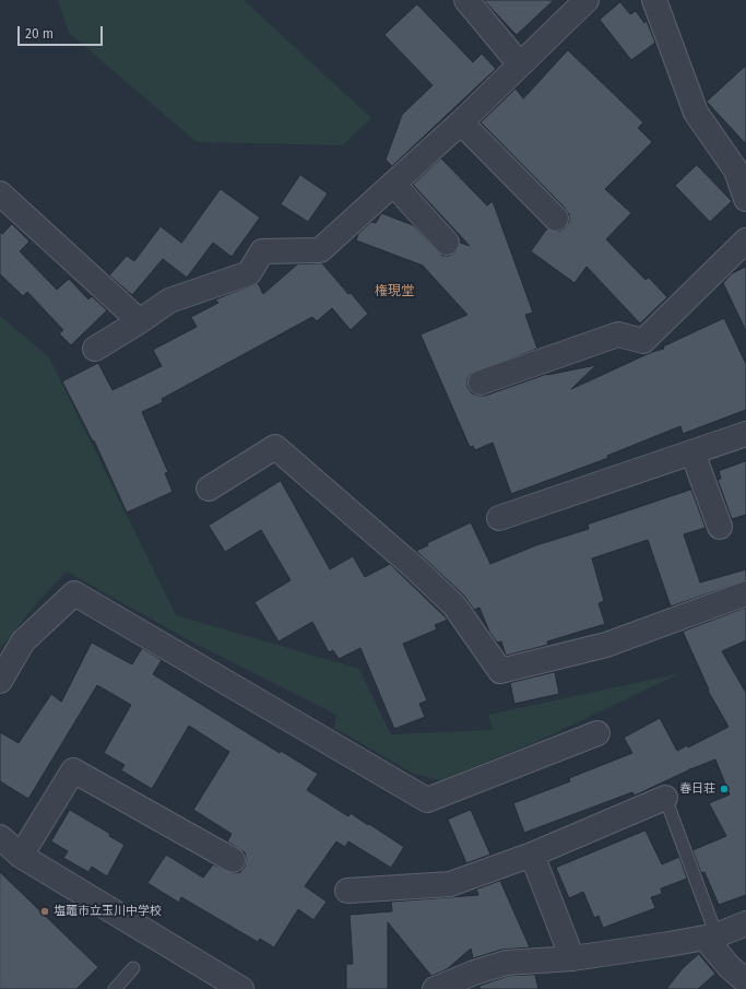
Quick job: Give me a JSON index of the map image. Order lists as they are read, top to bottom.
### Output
{
  "districts": ["権現堂"],
  "places": ["春日荘", "塩竈市立玉川中学校"],
  "scale_bar": "20 m"
}
